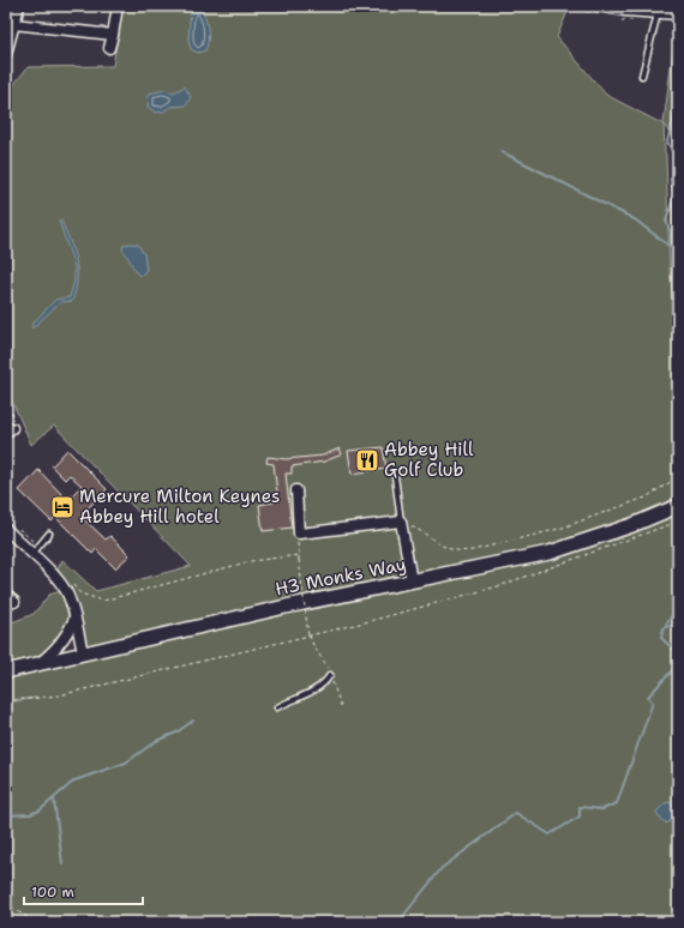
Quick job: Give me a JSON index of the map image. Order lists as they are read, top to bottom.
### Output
{
  "streets": {
    "street": ["H3 Monks Way"]
  },
  "places": {
    "restaurant": ["Abbey Hill Golf Club"],
    "hotel": ["Mercure Milton Keynes Abbey Hill hotel"]
  },
  "scale_bar": "100 m"
}
